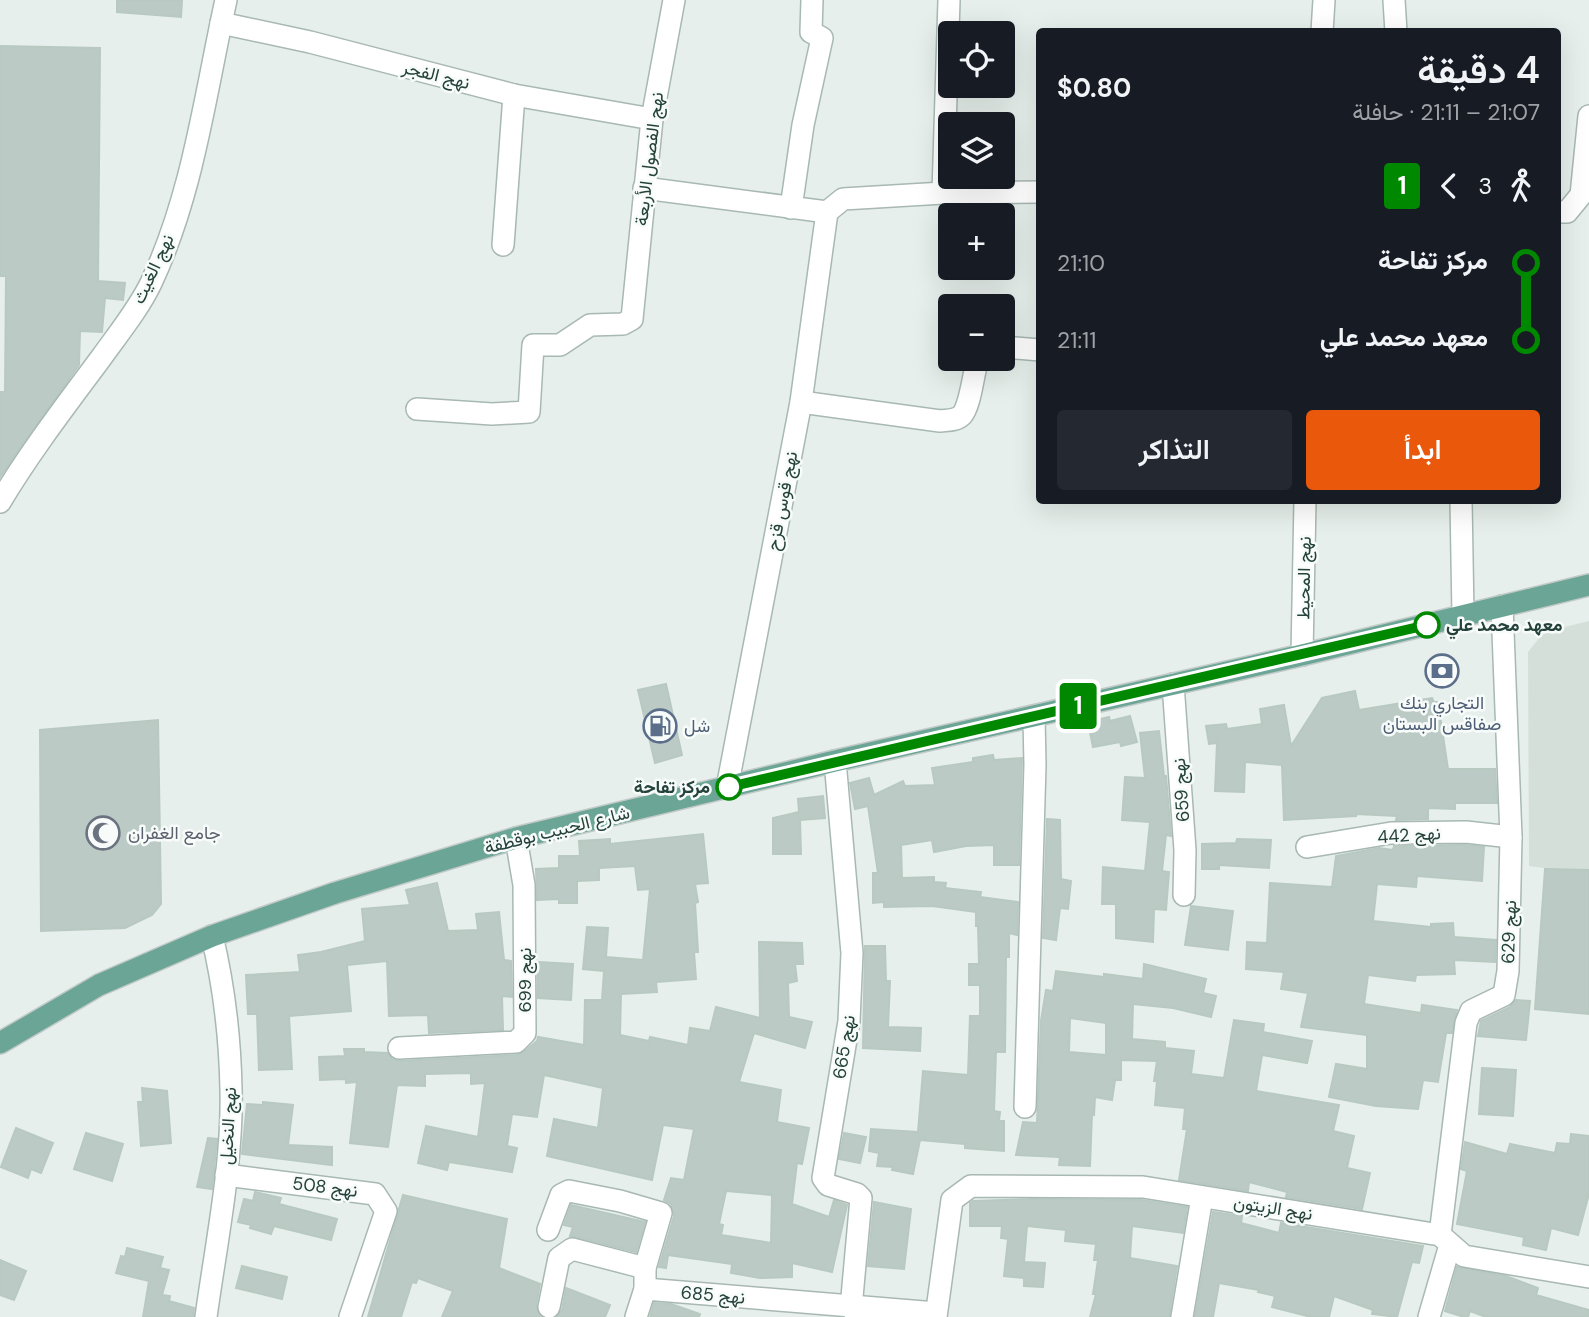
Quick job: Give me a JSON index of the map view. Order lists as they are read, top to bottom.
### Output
{
  "streets": {
    "main road": ["شارع الحبيب بوقطفة"],
    "street": [
      "نهج الفجر",
      "نهج الفصول الأربعة",
      "نهج الغيث",
      "نهج قوس قزح",
      "نهج المحيط",
      "نهج 659",
      "نهج 442",
      "نهج 629",
      "نهج 699",
      "نهج 665",
      "نهج النخيل",
      "نهج 508",
      "نهج الزيتون",
      "نهج 685"
    ]
  },
  "crossings": [
    ["نهج الفجر", "نهج الفصول الأربعة"],
    ["نهج الفجر", "نهج الغيث"],
    ["نهج قوس قزح", "شارع الحبيب بوقطفة"],
    ["نهج المحيط", "شارع الحبيب بوقطفة"],
    ["نهج 659", "شارع الحبيب بوقطفة"],
    ["شارع الحبيب بوقطفة", "نهج 629"],
    ["شارع الحبيب بوقطفة", "نهج 699"],
    ["شارع الحبيب بوقطفة", "نهج 665"],
    ["شارع الحبيب بوقطفة", "نهج النخيل"],
    ["نهج 442", "نهج 629"],
    ["نهج 629", "نهج الزيتون"],
    ["نهج 665", "نهج 685"],
    ["نهج النخيل", "نهج 508"],
    ["نهج الزيتون", "نهج 685"]
  ],
  "places": {
    "other": ["معهد محمد علي", "مركز تفاحة"],
    "bank": ["التجاري بنك صفاقس البستان"],
    "fuel station": ["شل"],
    "mosque": ["جامع الغفران"]
  },
  "lines": ["bus line 1"],
  "page": {
    "on_map": "1",
    "map_buttons": ["+", "−"],
    "heading": ["4 دقيقة", "21:07 – 21:11 · حافلة", "$0.80"],
    "legs": ["3", "1"],
    "list": [
      {
        "name": "مركز تفاحة",
        "value": "21:10"
      },
      {
        "name": "معهد محمد علي",
        "value": "21:11"
      }
    ],
    "buttons": ["ابدأ", "التذاكر"]
  }
}
